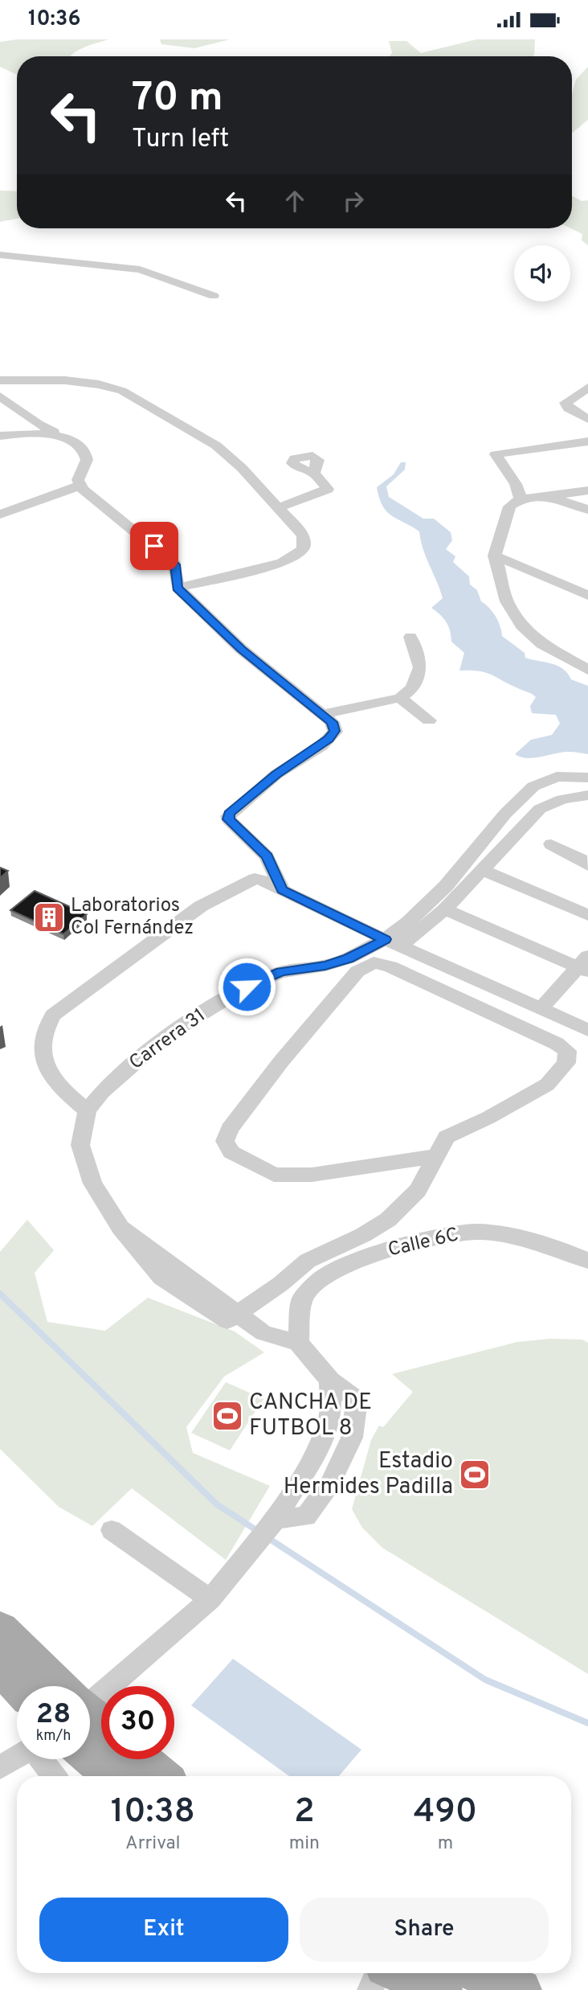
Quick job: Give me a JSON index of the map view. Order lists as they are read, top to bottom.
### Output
{
  "streets": {
    "street": ["Carrera 31", "Calle 6C"]
  },
  "places": {
    "building": ["Laboratorios Col Fernández"],
    "sports": ["CANCHA DE FUTBOL 8", "Estadio Hermides Padilla"]
  },
  "page": {
    "status": "10:36",
    "turn": ["70 m", "Turn left"],
    "speed": "28 km/h",
    "limit": "30",
    "eta": [
      "10:38",
      "Arrival",
      "2",
      "min",
      "490",
      "m"
    ],
    "buttons": ["Exit", "Share"]
  }
}
